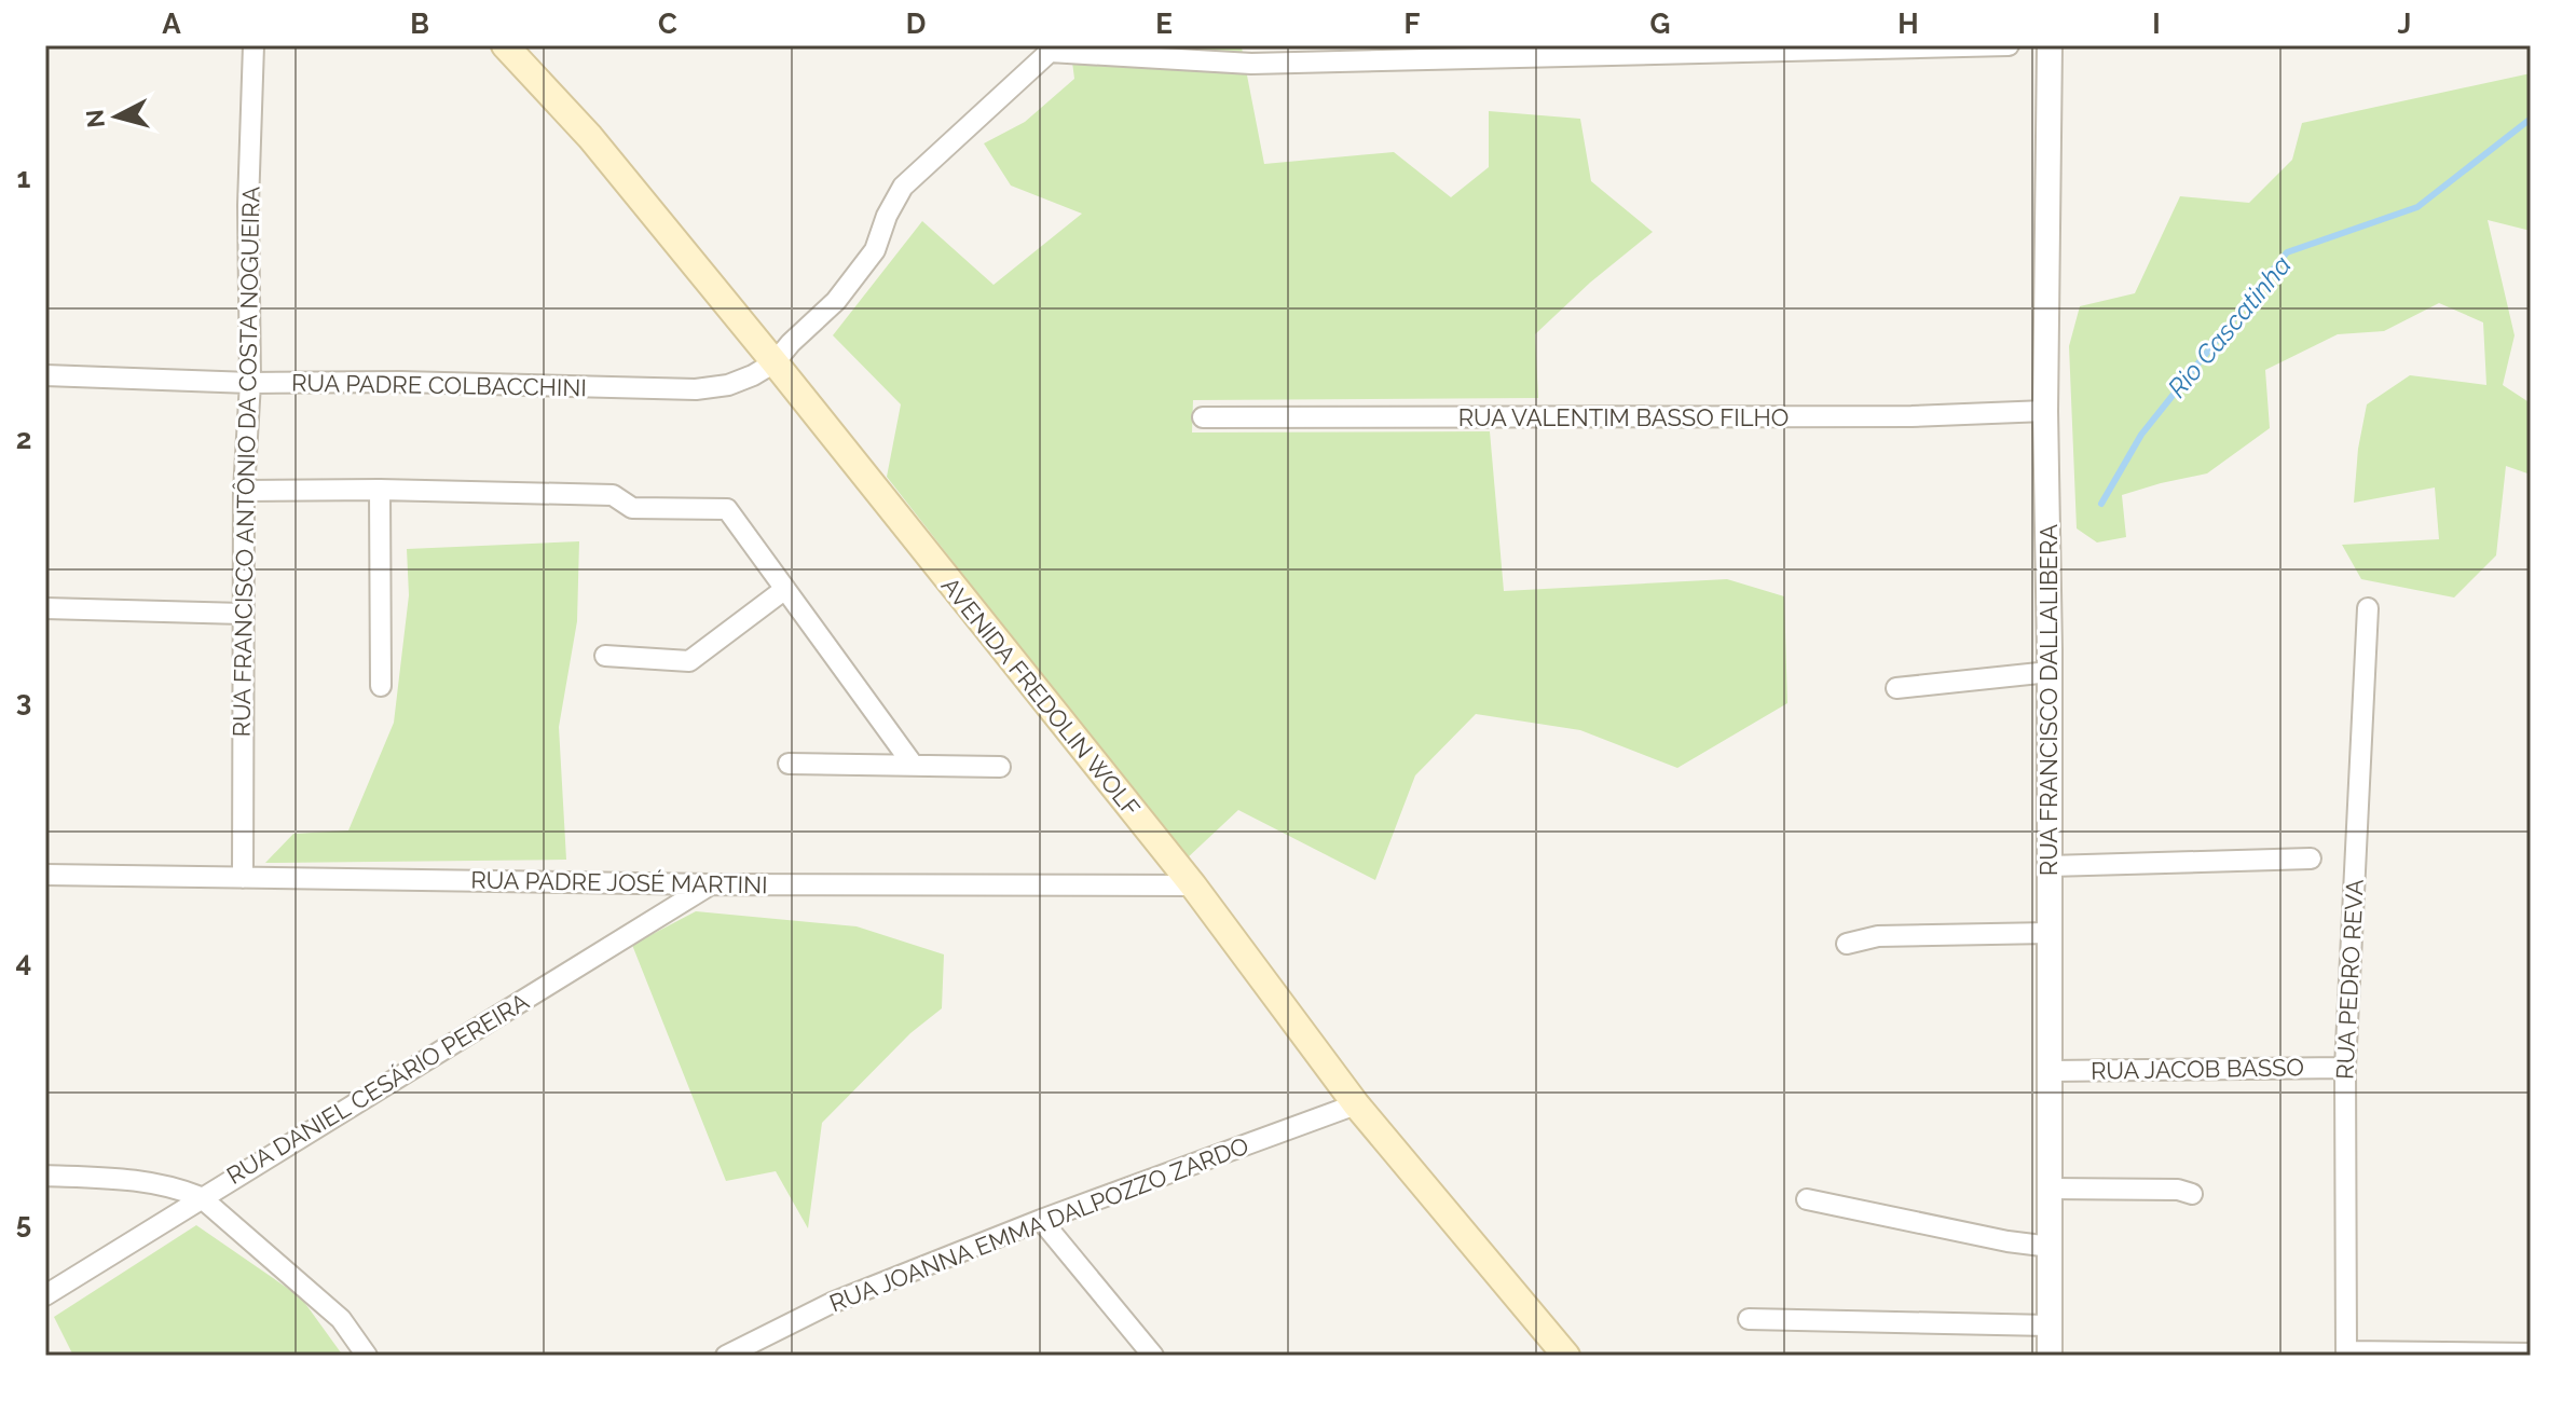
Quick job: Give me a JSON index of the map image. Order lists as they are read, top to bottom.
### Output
{
  "streets": {
    "main road": ["AVENIDA FREDOLIN WOLF"],
    "street": [
      "RUA PADRE COLBACCHINI",
      "RUA VALENTIM BASSO FILHO",
      "RUA FRANCISCO ANTÔNIO DA COSTA NOGUEIRA",
      "RUA FRANCISCO DALLALIBERA",
      "RUA PADRE JOSÉ MARTINI",
      "RUA PEDRO REVA",
      "RUA JACOB BASSO",
      "RUA DANIEL CESÁRIO PEREIRA",
      "RUA JOANNA EMMA DALPOZZO ZARDO"
    ]
  },
  "crossings": [
    ["RUA PADRE COLBACCHINI", "RUA FRANCISCO ANTÔNIO DA COSTA NOGUEIRA"],
    ["RUA PADRE COLBACCHINI", "AVENIDA FREDOLIN WOLF"],
    ["RUA VALENTIM BASSO FILHO", "RUA FRANCISCO DALLALIBERA"],
    ["RUA FRANCISCO ANTÔNIO DA COSTA NOGUEIRA", "RUA PADRE JOSÉ MARTINI"],
    ["AVENIDA FREDOLIN WOLF", "RUA PADRE JOSÉ MARTINI"],
    ["AVENIDA FREDOLIN WOLF", "RUA JOANNA EMMA DALPOZZO ZARDO"],
    ["RUA FRANCISCO DALLALIBERA", "RUA JACOB BASSO"],
    ["RUA PADRE JOSÉ MARTINI", "RUA DANIEL CESÁRIO PEREIRA"],
    ["RUA PEDRO REVA", "RUA JACOB BASSO"]
  ],
  "water": ["Rio Cascatinha"],
  "north": "left",
  "grid": {
    "columns": [
      "A",
      "B",
      "C",
      "D",
      "E",
      "F",
      "G",
      "H",
      "I",
      "J"
    ],
    "rows": [
      "1",
      "2",
      "3",
      "4",
      "5"
    ]
  }
}
